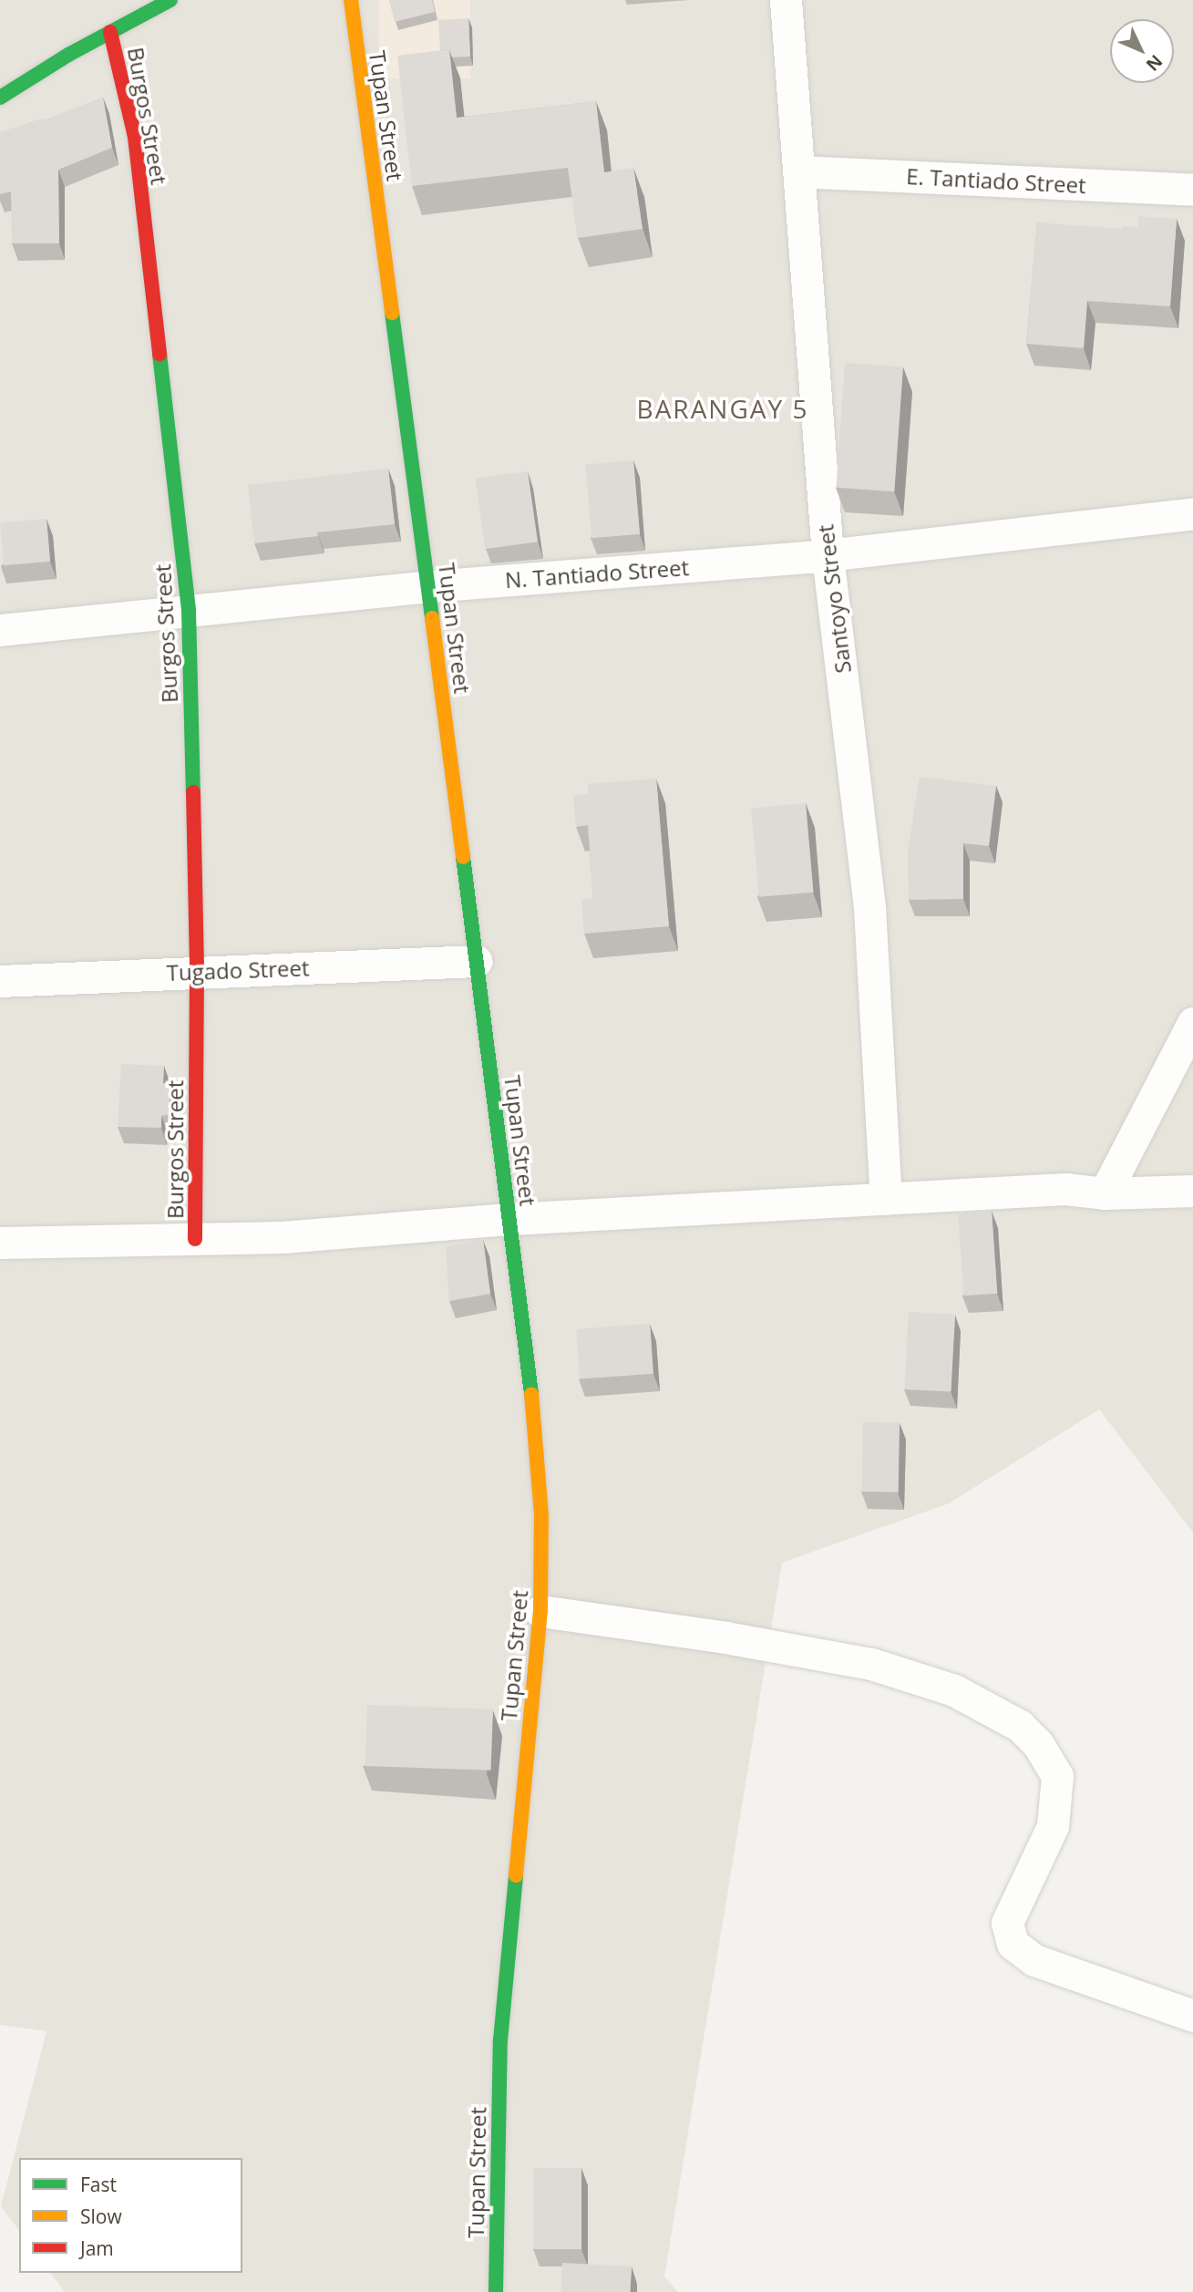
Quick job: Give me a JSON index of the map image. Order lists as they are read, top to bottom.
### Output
{
  "streets": {
    "main road": ["Burgos Street", "Tupan Street"],
    "street": [
      "E. Tantiado Street",
      "N. Tantiado Street",
      "Santoyo Street",
      "Tugado Street"
    ]
  },
  "crossings": [
    ["Burgos Street", "N. Tantiado Street"],
    ["Burgos Street", "Tugado Street"],
    ["Tupan Street", "N. Tantiado Street"],
    ["Tupan Street", "Tugado Street"],
    ["E. Tantiado Street", "Santoyo Street"],
    ["N. Tantiado Street", "Santoyo Street"]
  ],
  "districts": ["BARANGAY 5"],
  "legend": ["Fast", "Slow", "Jam"],
  "north": "bottom right"
}
